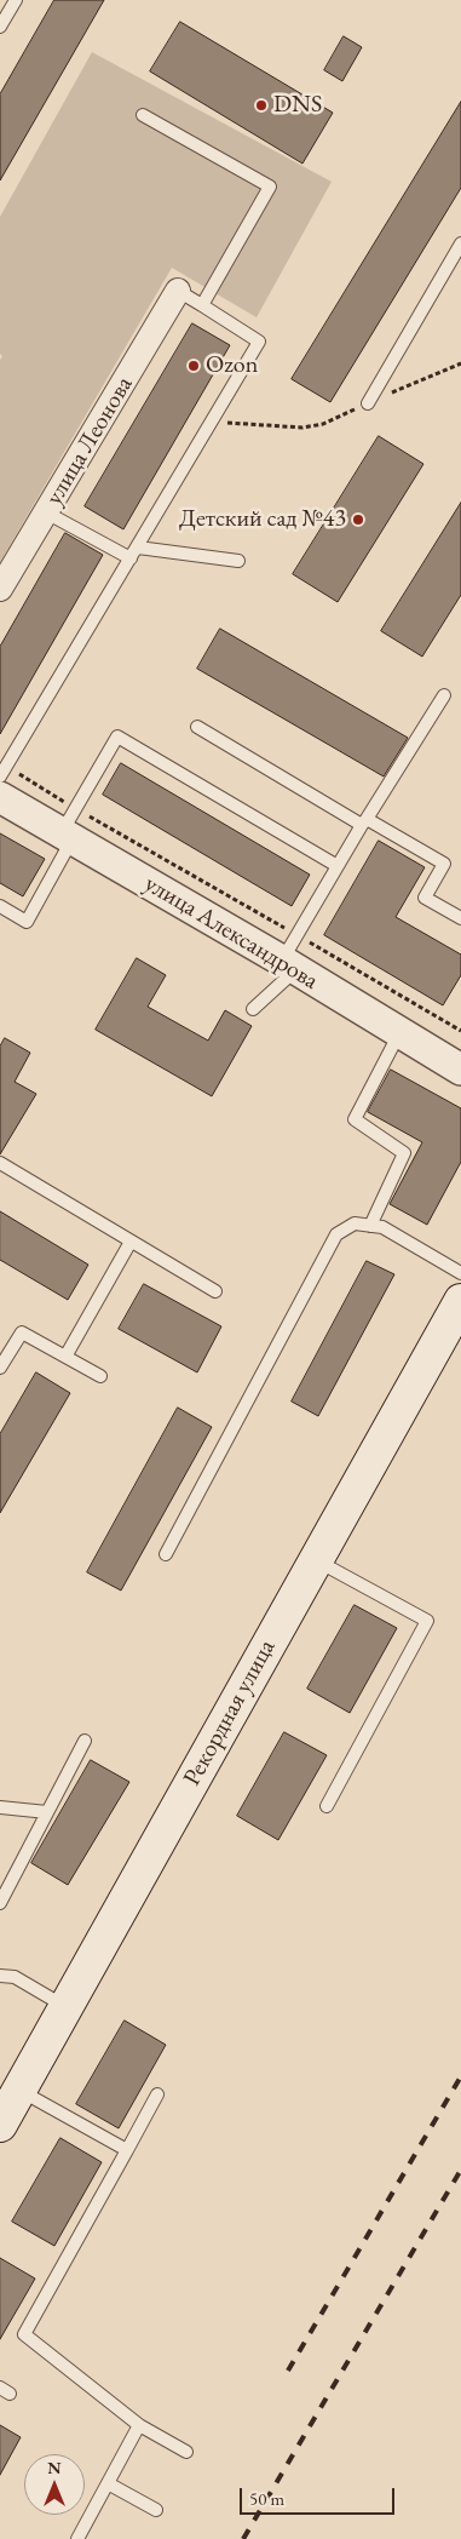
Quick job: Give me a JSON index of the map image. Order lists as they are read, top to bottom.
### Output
{
  "streets": {
    "main road": ["Рекордная улица"],
    "street": ["улица Леонова", "улица Александрова"]
  },
  "places": ["DNS", "Ozon", "Детский сад №43"],
  "scale_bar": "50 m",
  "north": "top"
}
